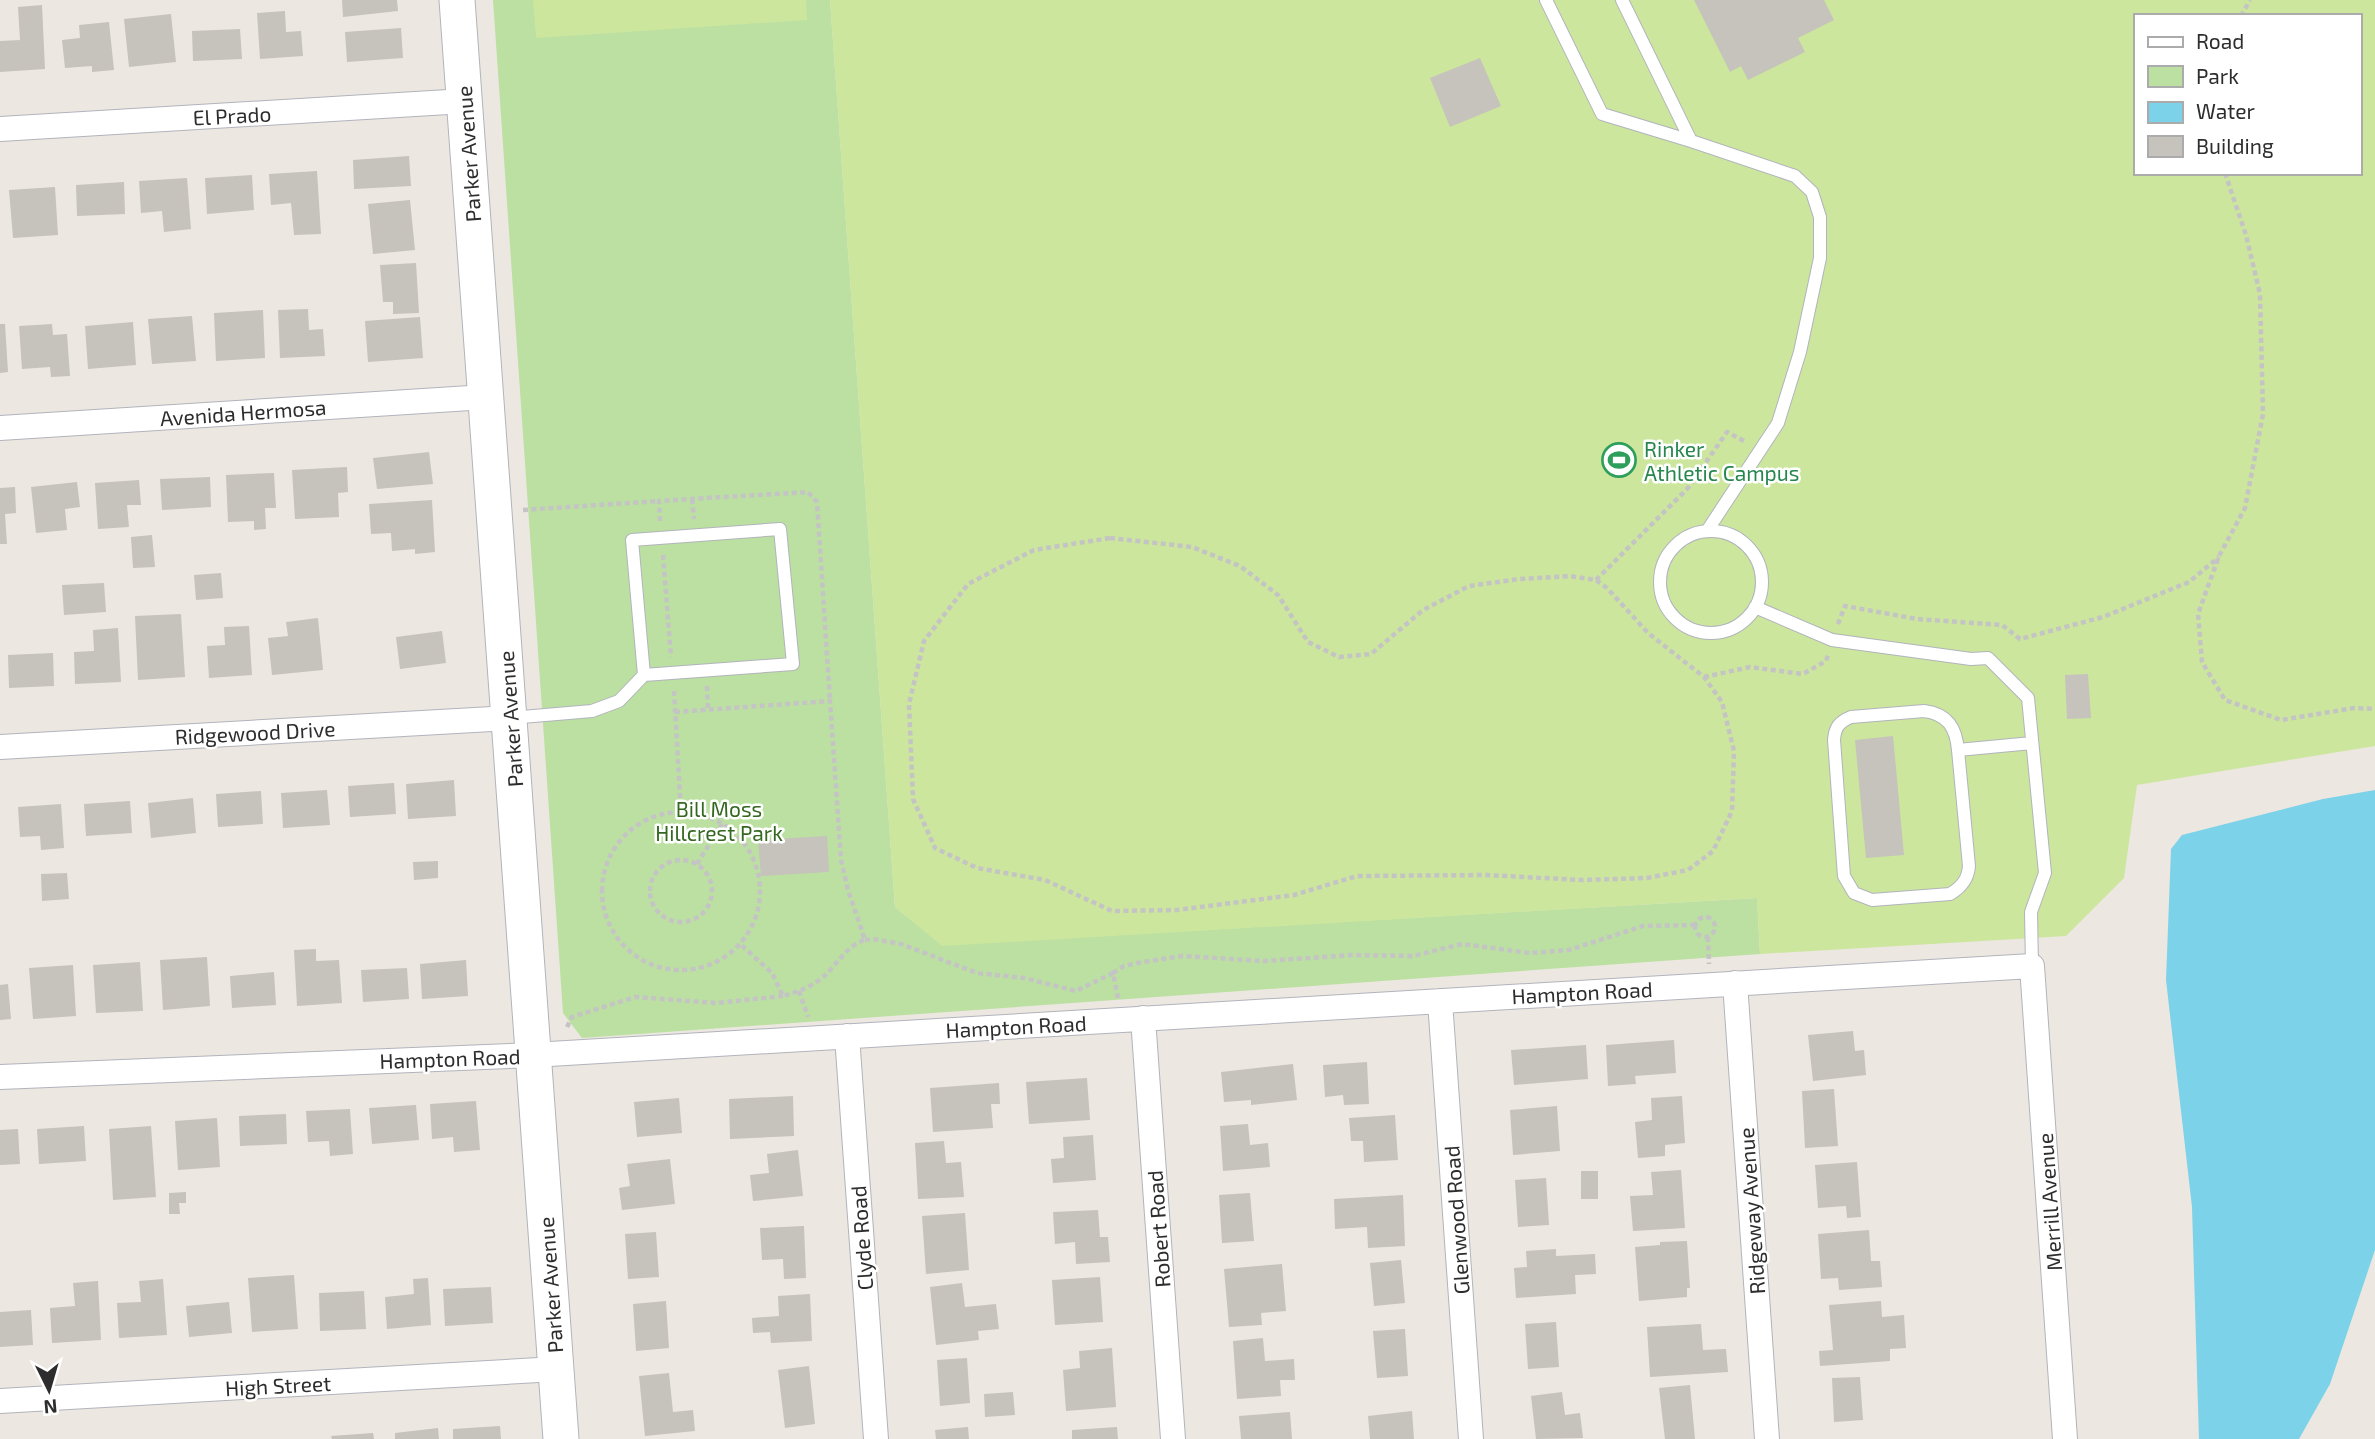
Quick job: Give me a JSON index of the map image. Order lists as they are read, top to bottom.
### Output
{
  "streets": {
    "street": [
      "El Prado",
      "Parker Avenue",
      "Avenida Hermosa",
      "Ridgewood Drive",
      "Hampton Road",
      "Merrill Avenue",
      "Ridgeway Avenue",
      "Glenwood Road",
      "Robert Road",
      "Clyde Road",
      "High Street"
    ]
  },
  "crossings": [
    ["El Prado", "Parker Avenue"],
    ["Parker Avenue", "Avenida Hermosa"],
    ["Parker Avenue", "Ridgewood Drive"],
    ["Parker Avenue", "Hampton Road"],
    ["Parker Avenue", "High Street"],
    ["Hampton Road", "Merrill Avenue"],
    ["Hampton Road", "Ridgeway Avenue"],
    ["Hampton Road", "Glenwood Road"],
    ["Hampton Road", "Robert Road"],
    ["Hampton Road", "Clyde Road"]
  ],
  "parks": ["Bill Moss Hillcrest Park"],
  "places": {
    "sports": ["Rinker Athletic Campus"]
  },
  "legend": [
    "Road",
    "Park",
    "Water",
    "Building"
  ],
  "north": "bottom"
}
